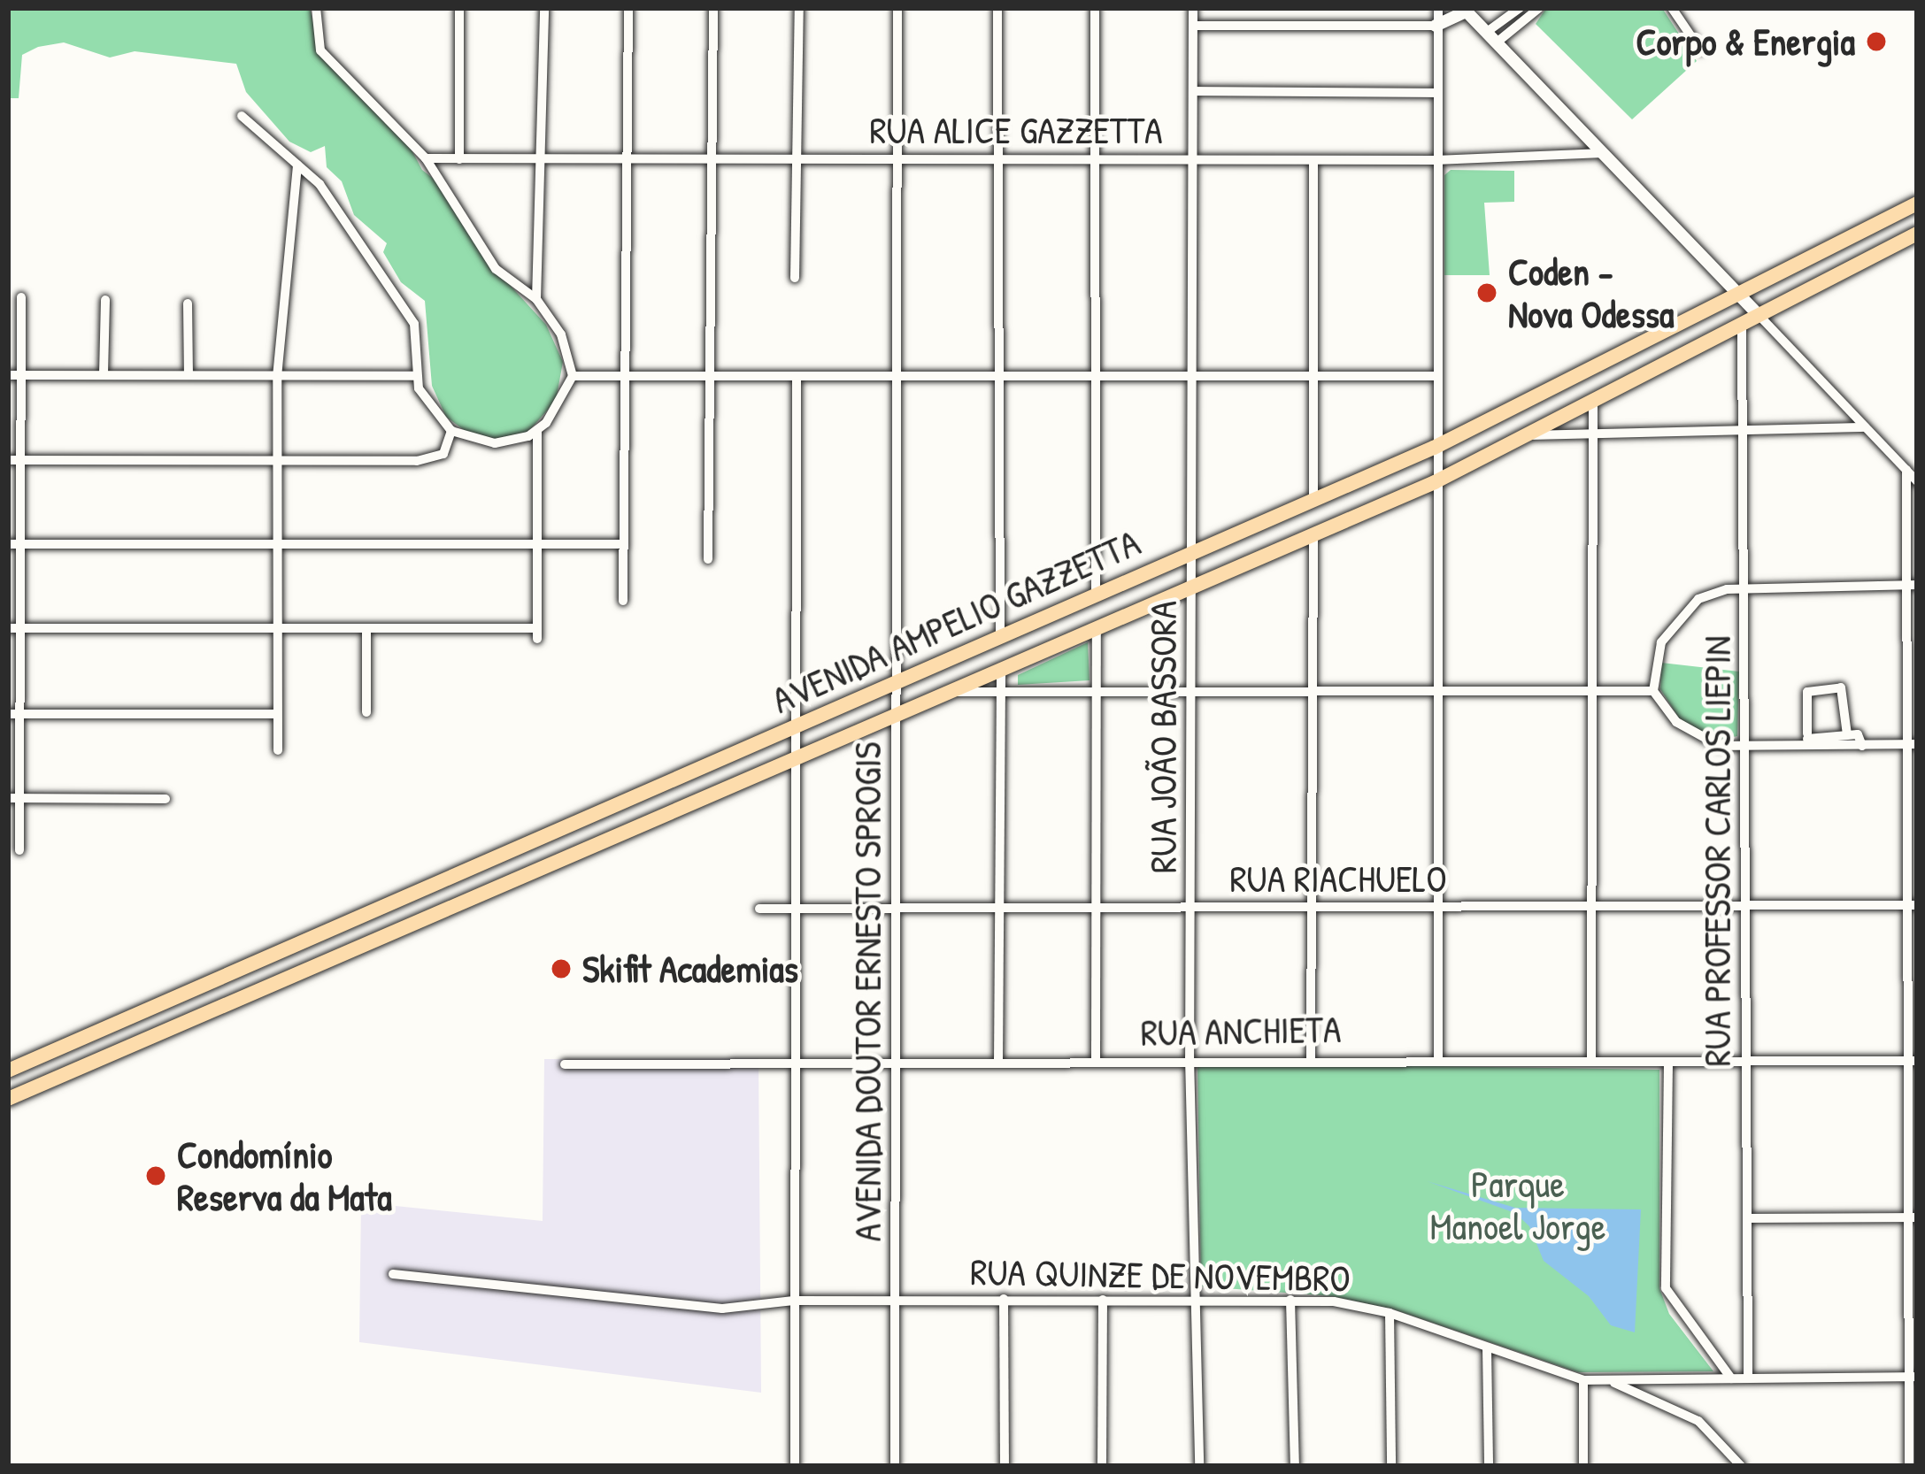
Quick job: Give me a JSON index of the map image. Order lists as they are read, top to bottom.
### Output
{
  "streets": {
    "main road": ["AVENIDA AMPELIO GAZZETTA"],
    "street": [
      "RUA ALICE GAZZETTA",
      "RUA JOÃO BASSORA",
      "RUA PROFESSOR CARLOS LIEPIN",
      "RUA RIACHUELO",
      "AVENIDA DOUTOR ERNESTO SPROGIS",
      "RUA ANCHIETA",
      "RUA QUINZE DE NOVEMBRO"
    ]
  },
  "crossings": [
    ["RUA ALICE GAZZETTA", "RUA JOÃO BASSORA"],
    ["RUA ALICE GAZZETTA", "AVENIDA DOUTOR ERNESTO SPROGIS"],
    ["AVENIDA AMPELIO GAZZETTA", "RUA JOÃO BASSORA"],
    ["AVENIDA AMPELIO GAZZETTA", "RUA PROFESSOR CARLOS LIEPIN"],
    ["AVENIDA AMPELIO GAZZETTA", "AVENIDA DOUTOR ERNESTO SPROGIS"],
    ["RUA JOÃO BASSORA", "RUA RIACHUELO"],
    ["RUA JOÃO BASSORA", "RUA ANCHIETA"],
    ["RUA JOÃO BASSORA", "RUA QUINZE DE NOVEMBRO"],
    ["RUA PROFESSOR CARLOS LIEPIN", "RUA RIACHUELO"],
    ["RUA PROFESSOR CARLOS LIEPIN", "RUA ANCHIETA"],
    ["RUA PROFESSOR CARLOS LIEPIN", "RUA QUINZE DE NOVEMBRO"],
    ["RUA RIACHUELO", "AVENIDA DOUTOR ERNESTO SPROGIS"],
    ["AVENIDA DOUTOR ERNESTO SPROGIS", "RUA ANCHIETA"],
    ["AVENIDA DOUTOR ERNESTO SPROGIS", "RUA QUINZE DE NOVEMBRO"]
  ],
  "parks": ["Parque Manoel Jorge"],
  "places": [
    "Corpo & Energia",
    "Coden - Nova Odessa",
    "Skifit Academias",
    "Condomínio Reserva da Mata"
  ]
}
